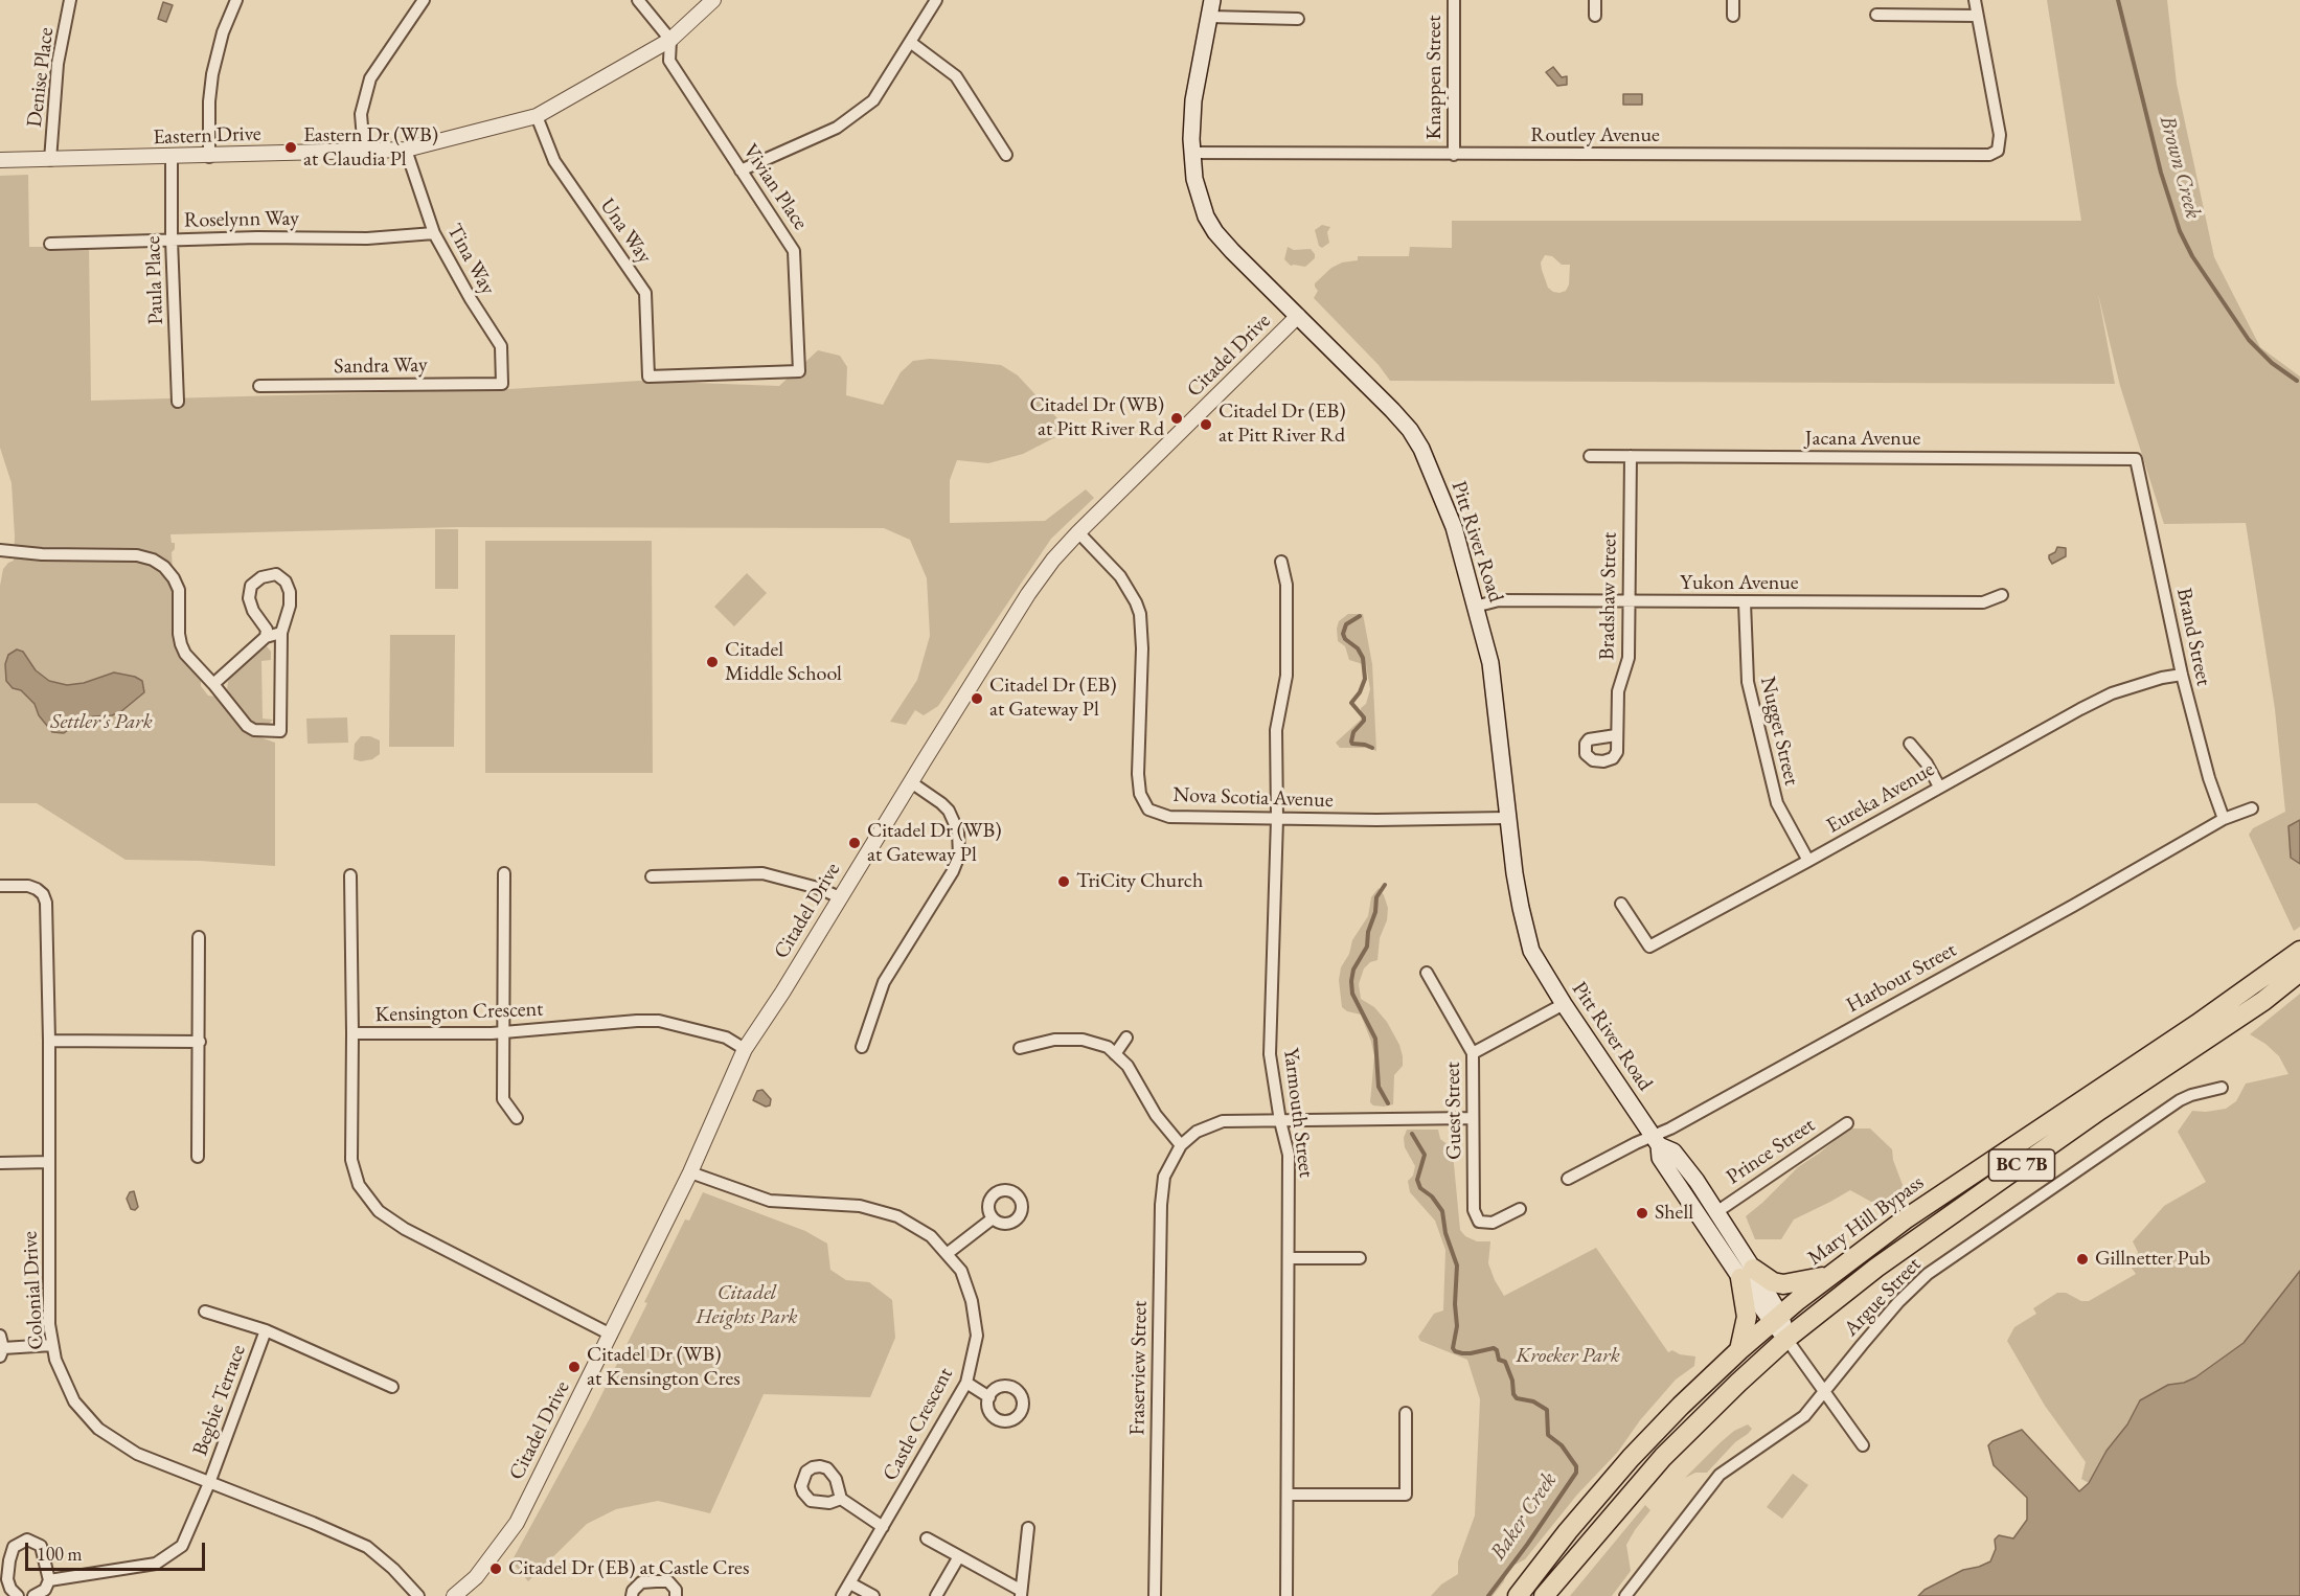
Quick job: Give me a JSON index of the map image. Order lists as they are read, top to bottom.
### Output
{
  "streets": {
    "highway": ["BC 7B", "Mary Hill Bypass"],
    "main road": ["Pitt River Road"],
    "street": [
      "Denise Place",
      "Knappen Street",
      "Eastern Drive",
      "Routley Avenue",
      "Vivian Place",
      "Roselynn Way",
      "Una Way",
      "Tina Way",
      "Paula Place",
      "Citadel Drive",
      "Sandra Way",
      "Jacana Avenue",
      "Yukon Avenue",
      "Bradshaw Street",
      "Brand Street",
      "Nugget Street",
      "Nova Scotia Avenue",
      "Eureka Avenue",
      "Harbour Street",
      "Kensington Crescent",
      "Guest Street",
      "Yarmouth Street",
      "Prince Street",
      "Colonial Drive",
      "Argue Street",
      "Fraserview Street",
      "Begbie Terrace",
      "Castle Crescent"
    ]
  },
  "crossings": [
    ["Denise Place", "Eastern Drive"],
    ["Knappen Street", "Routley Avenue"],
    ["Eastern Drive", "Vivian Place"],
    ["Eastern Drive", "Una Way"],
    ["Eastern Drive", "Tina Way"],
    ["Eastern Drive", "Paula Place"],
    ["Routley Avenue", "Pitt River Road"],
    ["Vivian Place", "Una Way"],
    ["Roselynn Way", "Tina Way"],
    ["Roselynn Way", "Paula Place"],
    ["Tina Way", "Sandra Way"],
    ["Citadel Drive", "Pitt River Road"],
    ["Citadel Drive", "Nova Scotia Avenue"],
    ["Citadel Drive", "Kensington Crescent"],
    ["Citadel Drive", "Castle Crescent"],
    ["Jacana Avenue", "Bradshaw Street"],
    ["Jacana Avenue", "Brand Street"],
    ["Pitt River Road", "Yukon Avenue"],
    ["Pitt River Road", "Nova Scotia Avenue"],
    ["Pitt River Road", "Harbour Street"],
    ["Pitt River Road", "Prince Street"],
    ["Pitt River Road", "BC 7B"],
    ["Pitt River Road", "Mary Hill Bypass"],
    ["Pitt River Road", "Argue Street"],
    ["Yukon Avenue", "Bradshaw Street"],
    ["Yukon Avenue", "Nugget Street"],
    ["Brand Street", "Eureka Avenue"],
    ["Brand Street", "Harbour Street"],
    ["Nugget Street", "Eureka Avenue"],
    ["Nova Scotia Avenue", "Yarmouth Street"],
    ["Colonial Drive", "Begbie Terrace"]
  ],
  "water": ["Brown Creek", "Baker Creek"],
  "parks": ["Settler's Park", "Citadel Heights Park", "Kroeker Park"],
  "places": [
    "Eastern Dr (WB) at Claudia Pl",
    "Citadel Dr (WB) at Pitt River Rd",
    "Citadel Dr (EB) at Pitt River Rd",
    "Citadel Middle School",
    "Citadel Dr (EB) at Gateway Pl",
    "Citadel Dr (WB) at Gateway Pl",
    "TriCity Church",
    "Shell",
    "Gillnetter Pub",
    "Citadel Dr (WB) at Kensington Cres",
    "Citadel Dr (EB) at Castle Cres"
  ],
  "scale_bar": "100 m"
}
